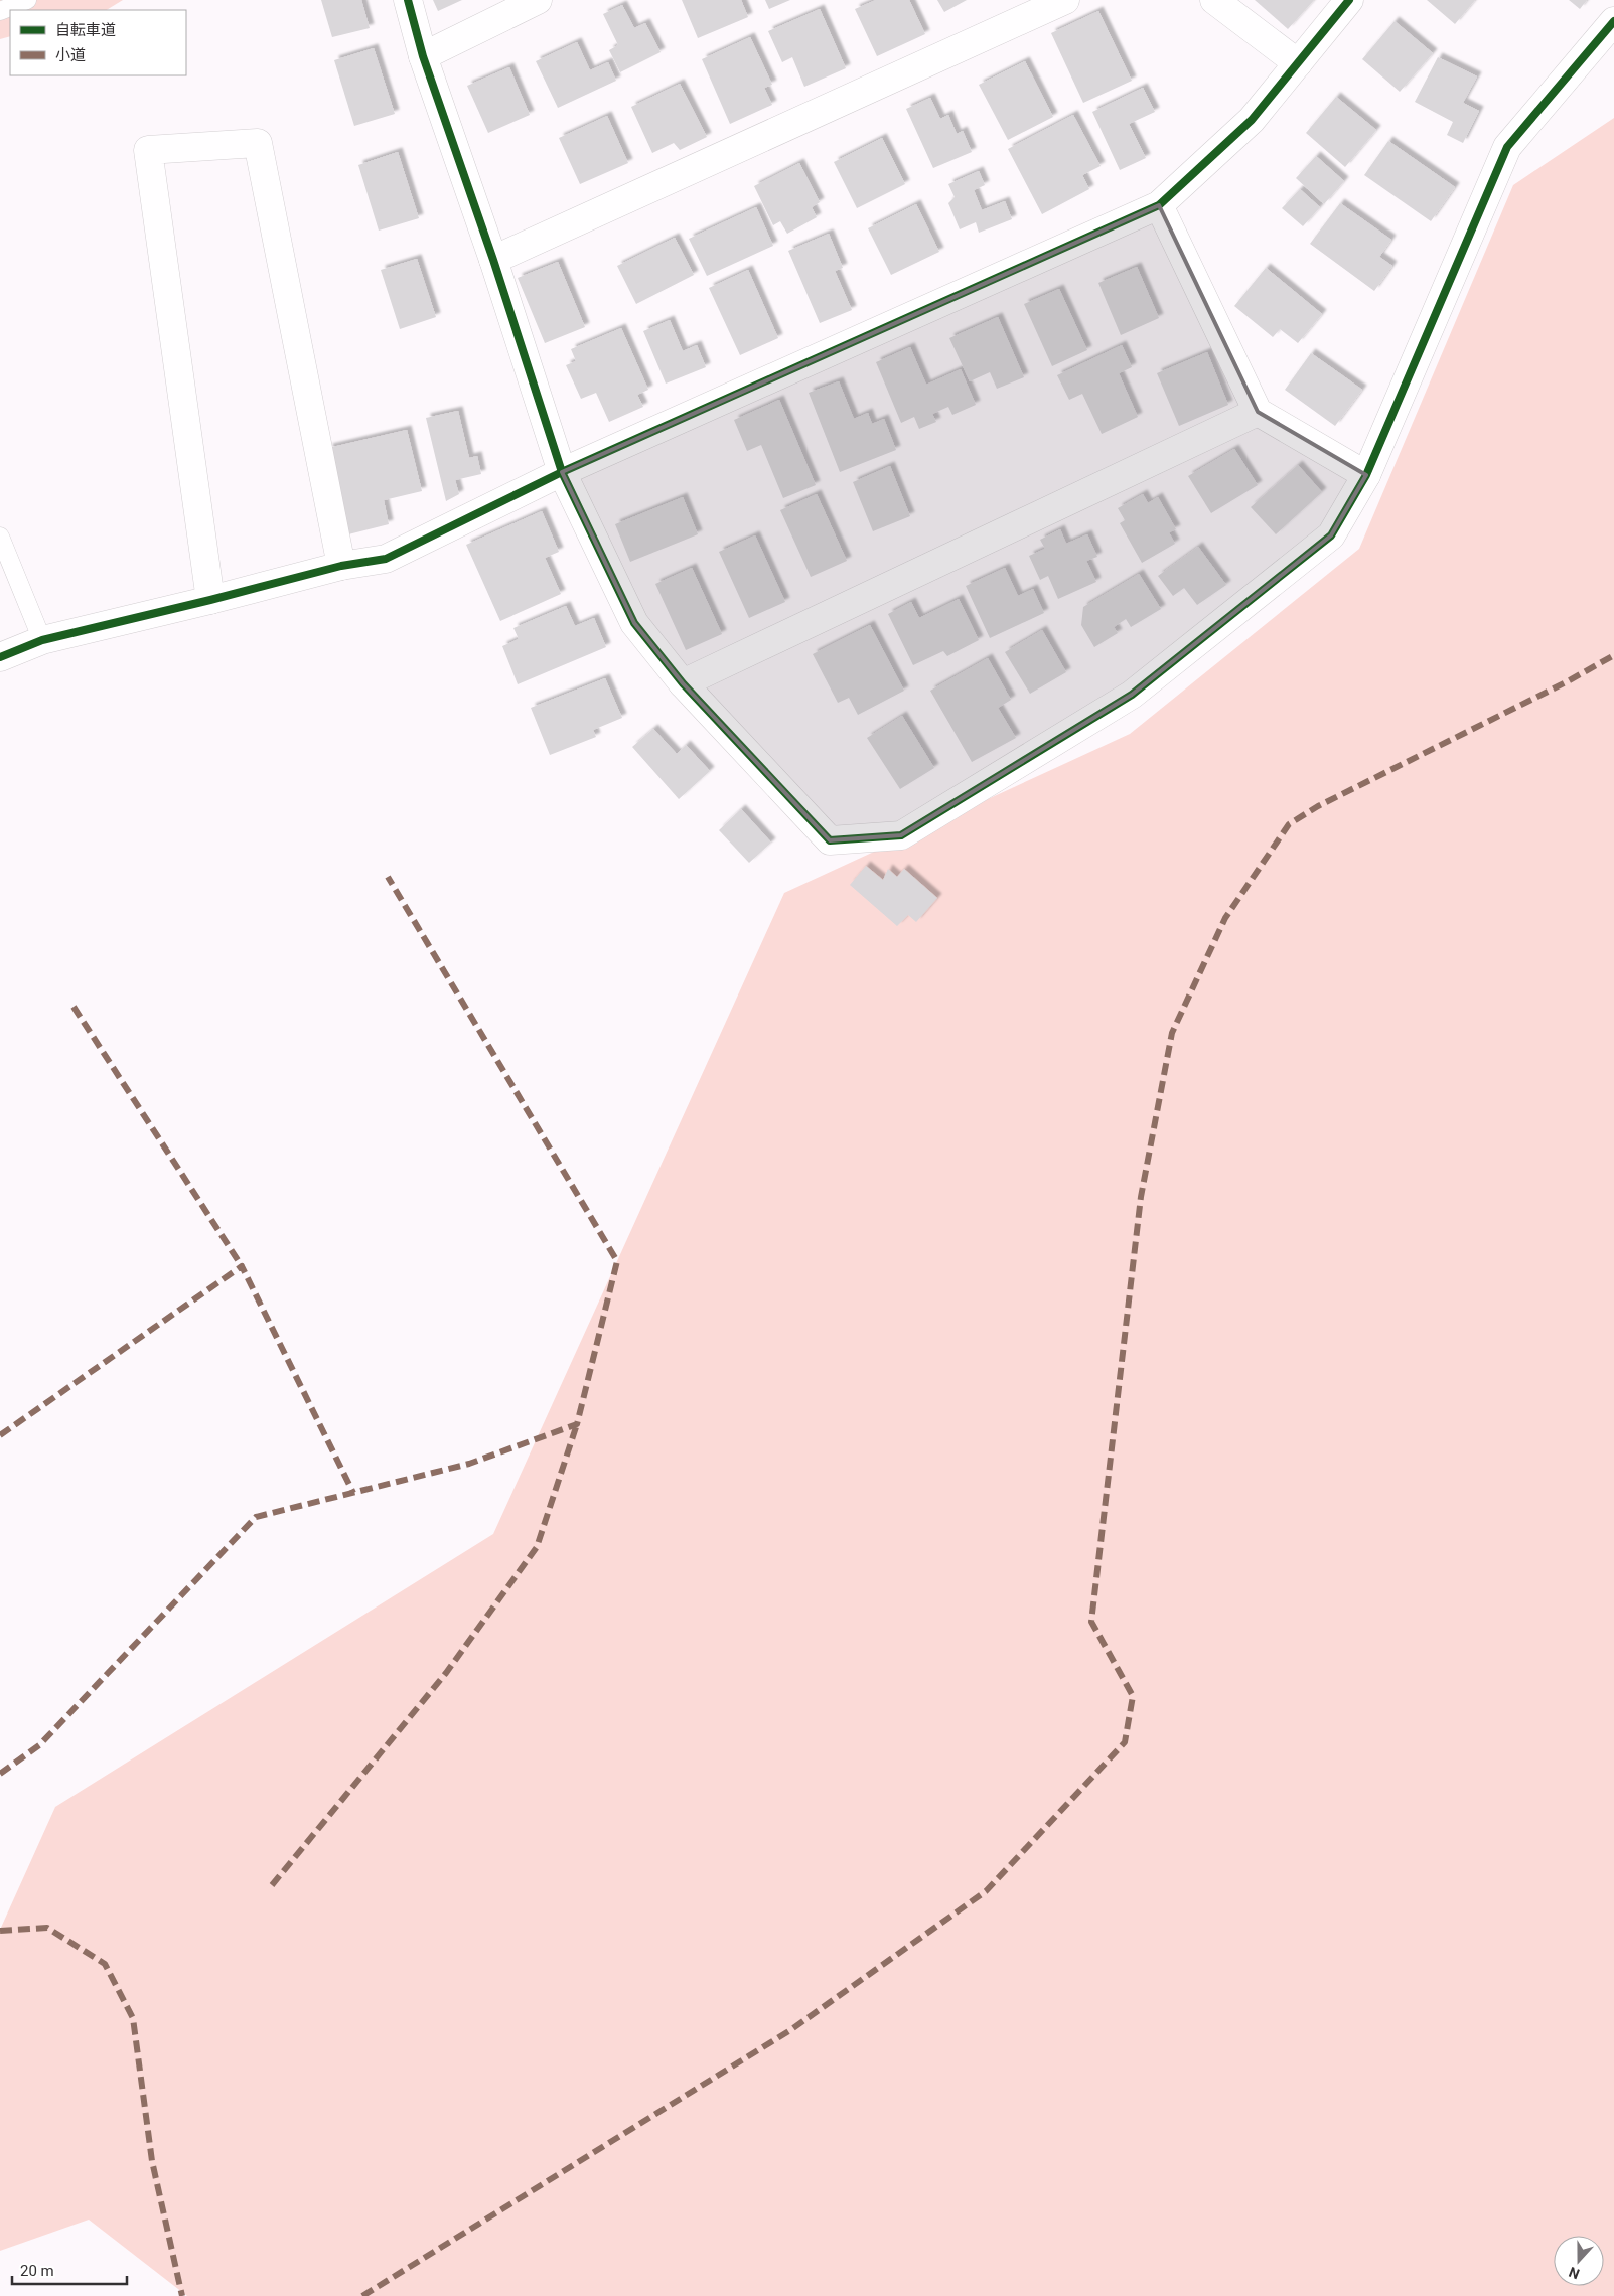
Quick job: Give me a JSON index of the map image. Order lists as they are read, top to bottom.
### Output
{
  "legend": ["自転車道", "小道"],
  "scale_bar": "20 m",
  "north": "bottom"
}
